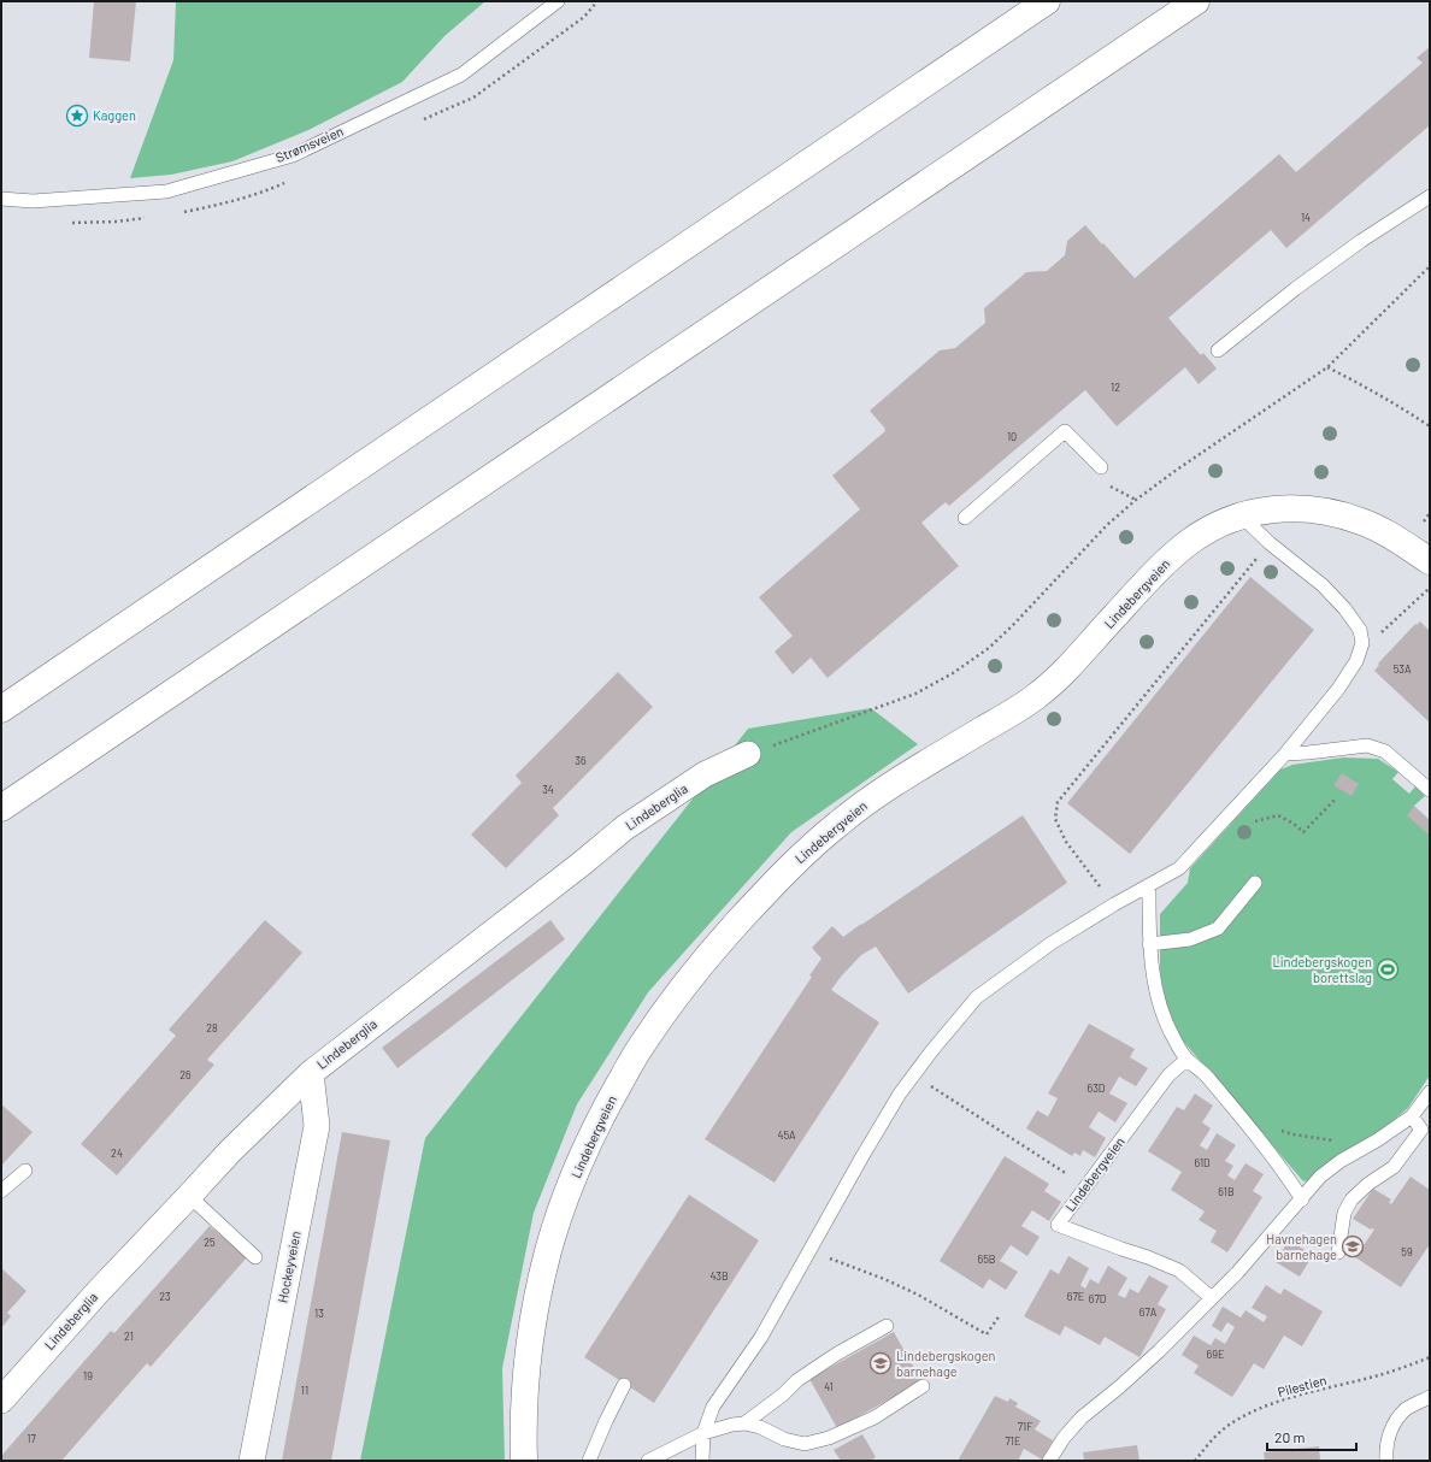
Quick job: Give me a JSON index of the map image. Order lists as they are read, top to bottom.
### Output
{
  "streets": {
    "main road": ["Lindebergveien"],
    "street": ["Lindeberglia", "Hockeyveien"],
    "lane": ["Strømsveien"],
    "path": ["Pilestien"]
  },
  "crossings": [
    ["Lindeberglia", "Hockeyveien"]
  ],
  "places": {
    "place": ["Kaggen"],
    "sports": ["Lindebergskogen borettslag"],
    "school or university": ["Havnehagen barnehage", "Lindebergskogen barnehage"]
  },
  "house_numbers": [
    "14",
    "12",
    "10",
    "53A",
    "36",
    "34",
    "28",
    "26",
    "63D",
    "45A",
    "24",
    "61D",
    "61B",
    "25",
    "59",
    "65B",
    "43B",
    "23",
    "67E",
    "67D",
    "67A",
    "13",
    "21",
    "69E",
    "19",
    "41",
    "11",
    "71F",
    "17",
    "71E"
  ],
  "scale_bar": "20 m"
}
